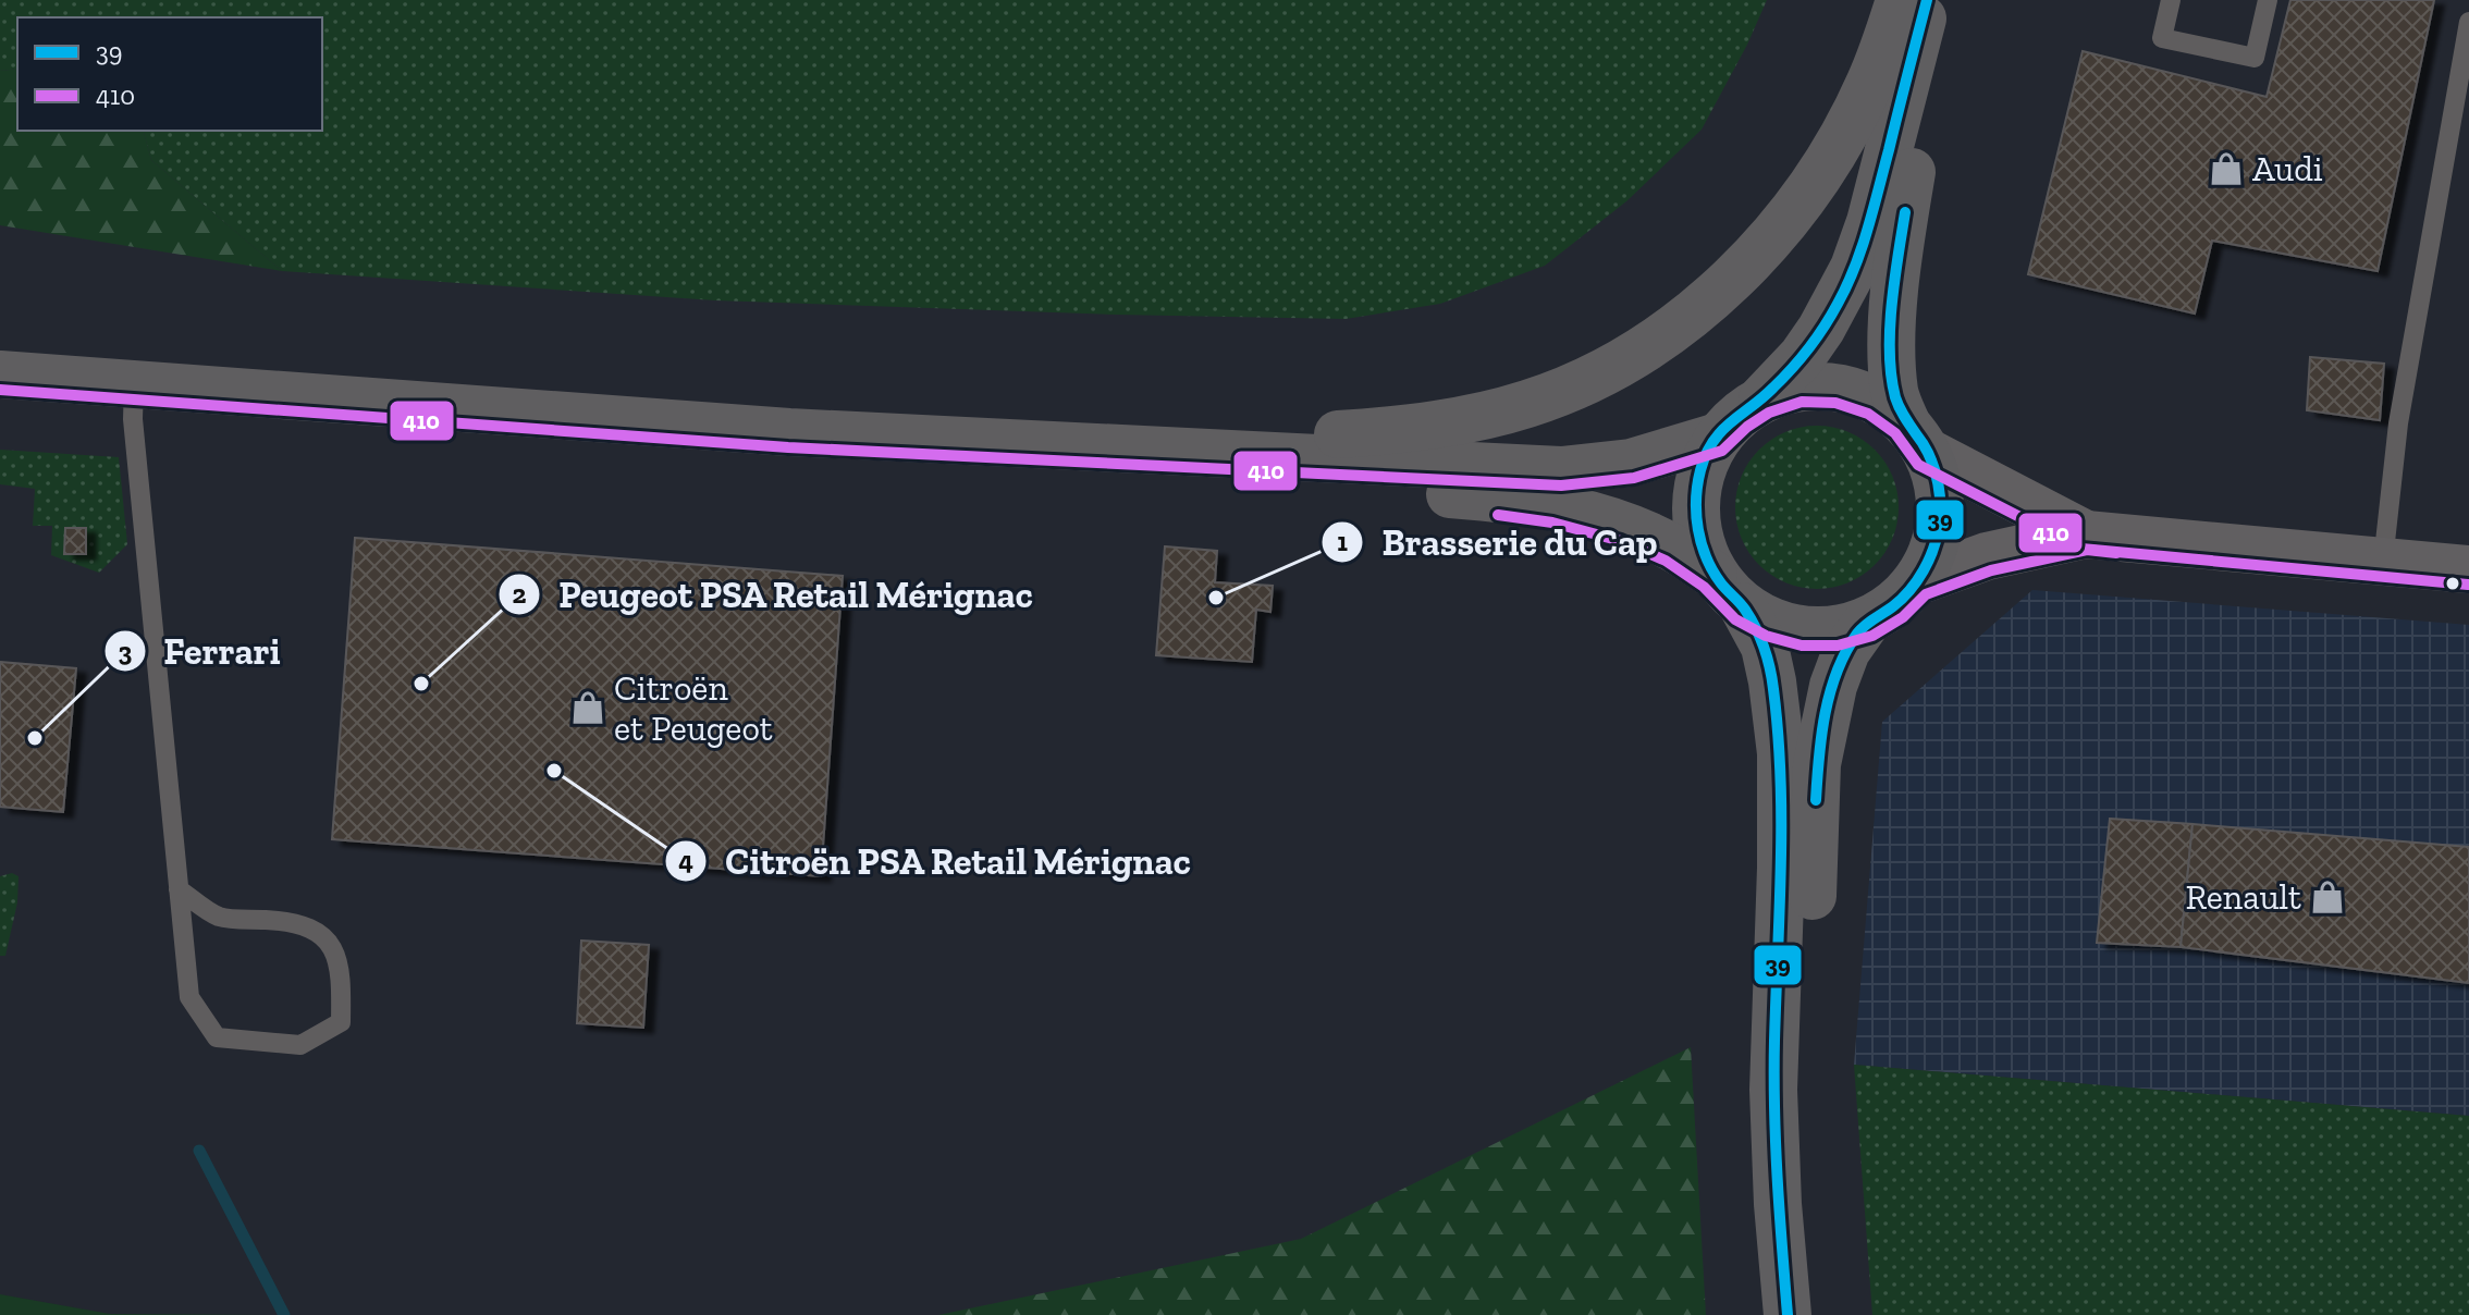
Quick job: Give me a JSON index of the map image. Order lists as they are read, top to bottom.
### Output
{
  "places": {
    "shop": ["Audi", "Citroën et Peugeot", "Renault"],
    "other": [
      "Brasserie du Cap",
      "Peugeot PSA Retail Mérignac",
      "Ferrari",
      "Citroën PSA Retail Mérignac"
    ]
  },
  "lines": ["transit line 39", "transit line 410"],
  "legend": ["39", "410"]
}
